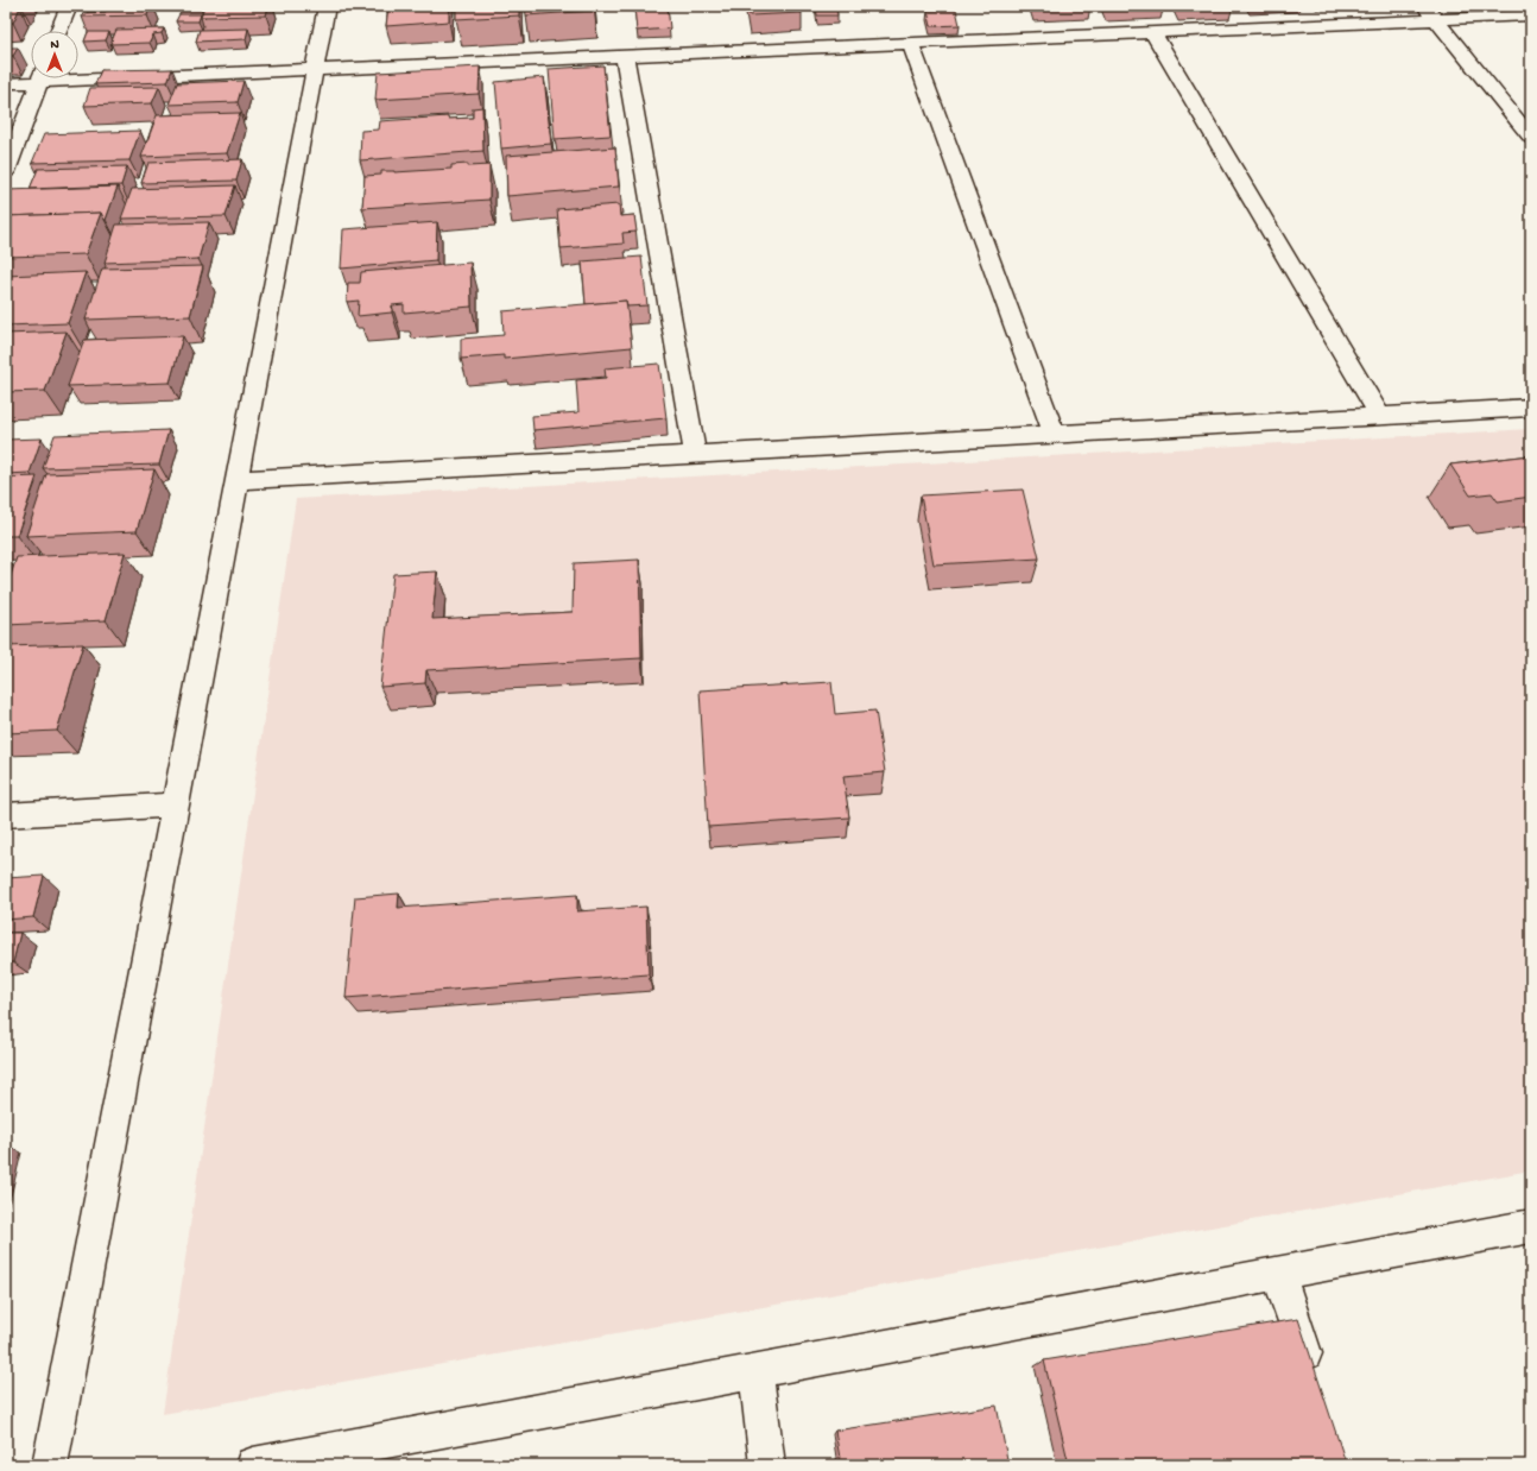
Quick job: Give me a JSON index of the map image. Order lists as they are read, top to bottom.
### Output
{
  "north": "top"
}
